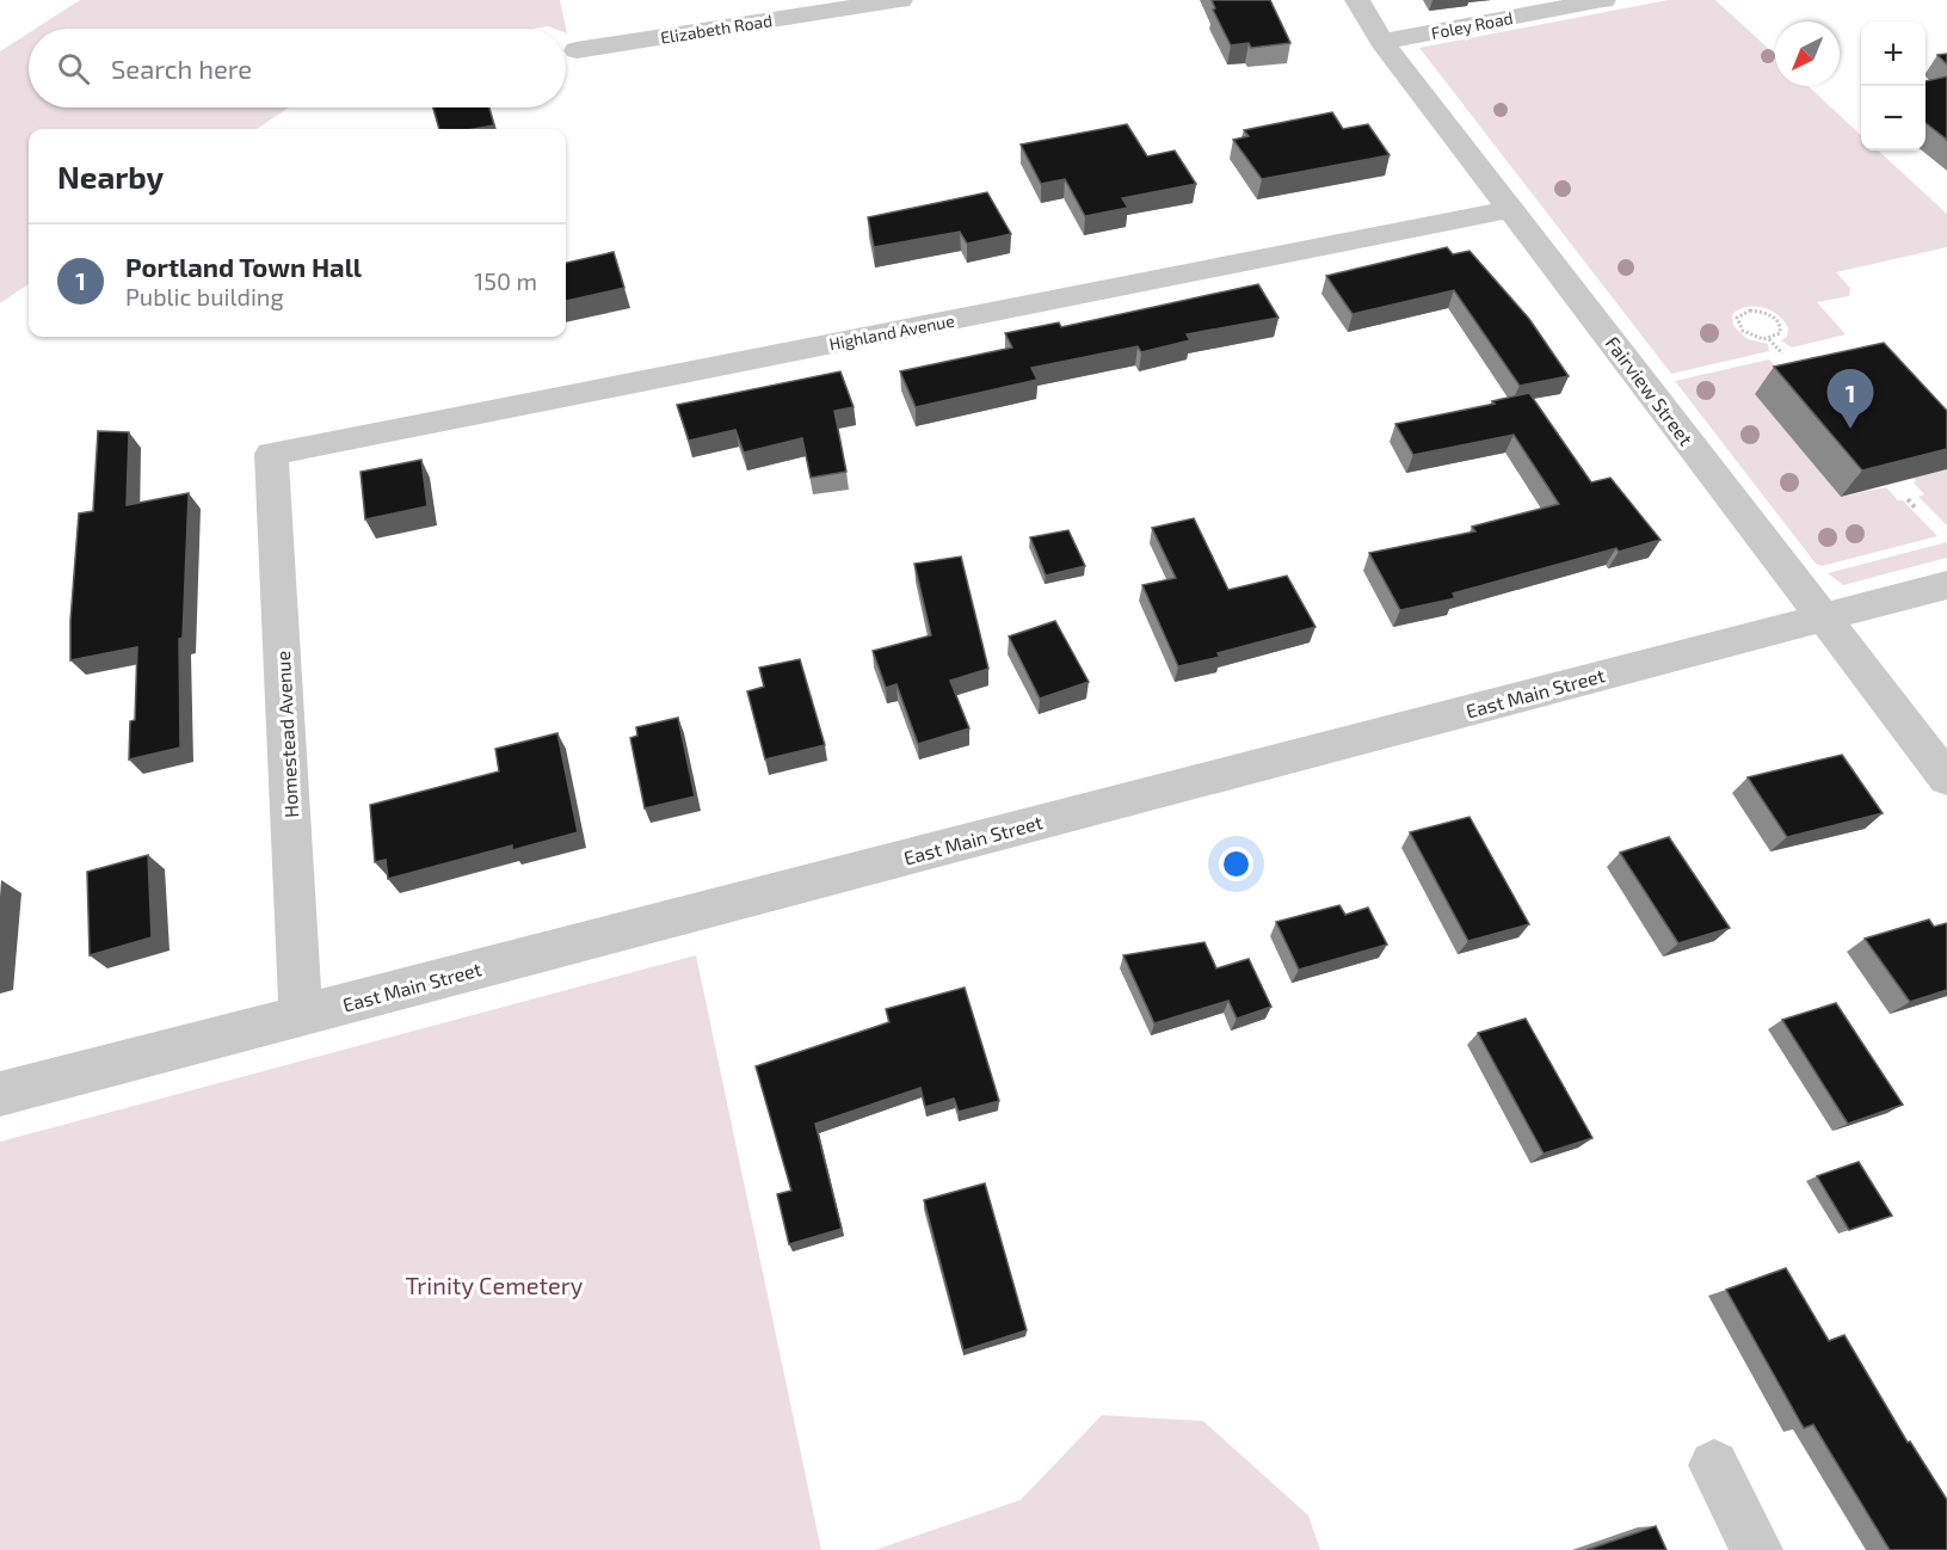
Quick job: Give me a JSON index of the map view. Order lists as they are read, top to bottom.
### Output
{
  "streets": {
    "street": [
      "Foley Road",
      "Elizabeth Road",
      "Highland Avenue",
      "Fairview Street",
      "East Main Street",
      "Homestead Avenue"
    ]
  },
  "crossings": [
    ["Foley Road", "Fairview Street"],
    ["Highland Avenue", "Fairview Street"],
    ["Highland Avenue", "Homestead Avenue"],
    ["Fairview Street", "East Main Street"],
    ["East Main Street", "Homestead Avenue"]
  ],
  "parks": ["Trinity Cemetery"],
  "north": "bottom left",
  "page": {
    "map_buttons": ["+", "−"],
    "search": "Search here",
    "heading": "Nearby",
    "list": [
      {
        "mark": "1",
        "name": "Portland Town Hall",
        "note": "Public building",
        "value": "150 m"
      }
    ],
    "pins": "1"
  }
}
